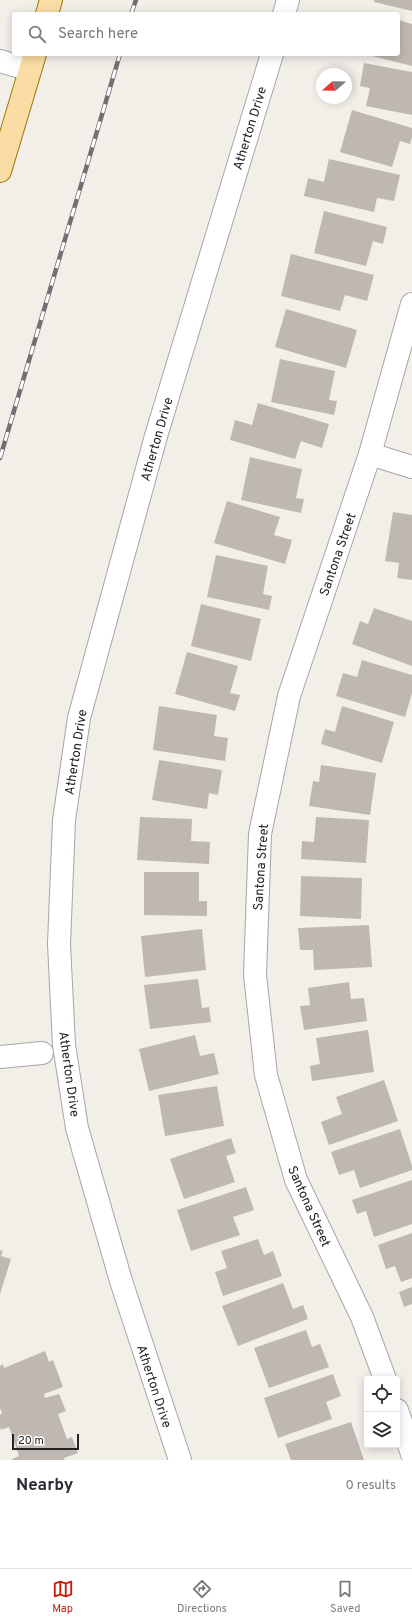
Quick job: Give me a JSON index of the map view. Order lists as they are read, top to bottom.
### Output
{
  "streets": {
    "street": ["Atherton Drive", "Santona Street"]
  },
  "scale_bar": "20 m",
  "north": "left",
  "page": {
    "search": "Search here",
    "scale": "20 m",
    "heading": ["Nearby", "0 results"],
    "nav": ["Map", "Directions", "Saved"]
  }
}
